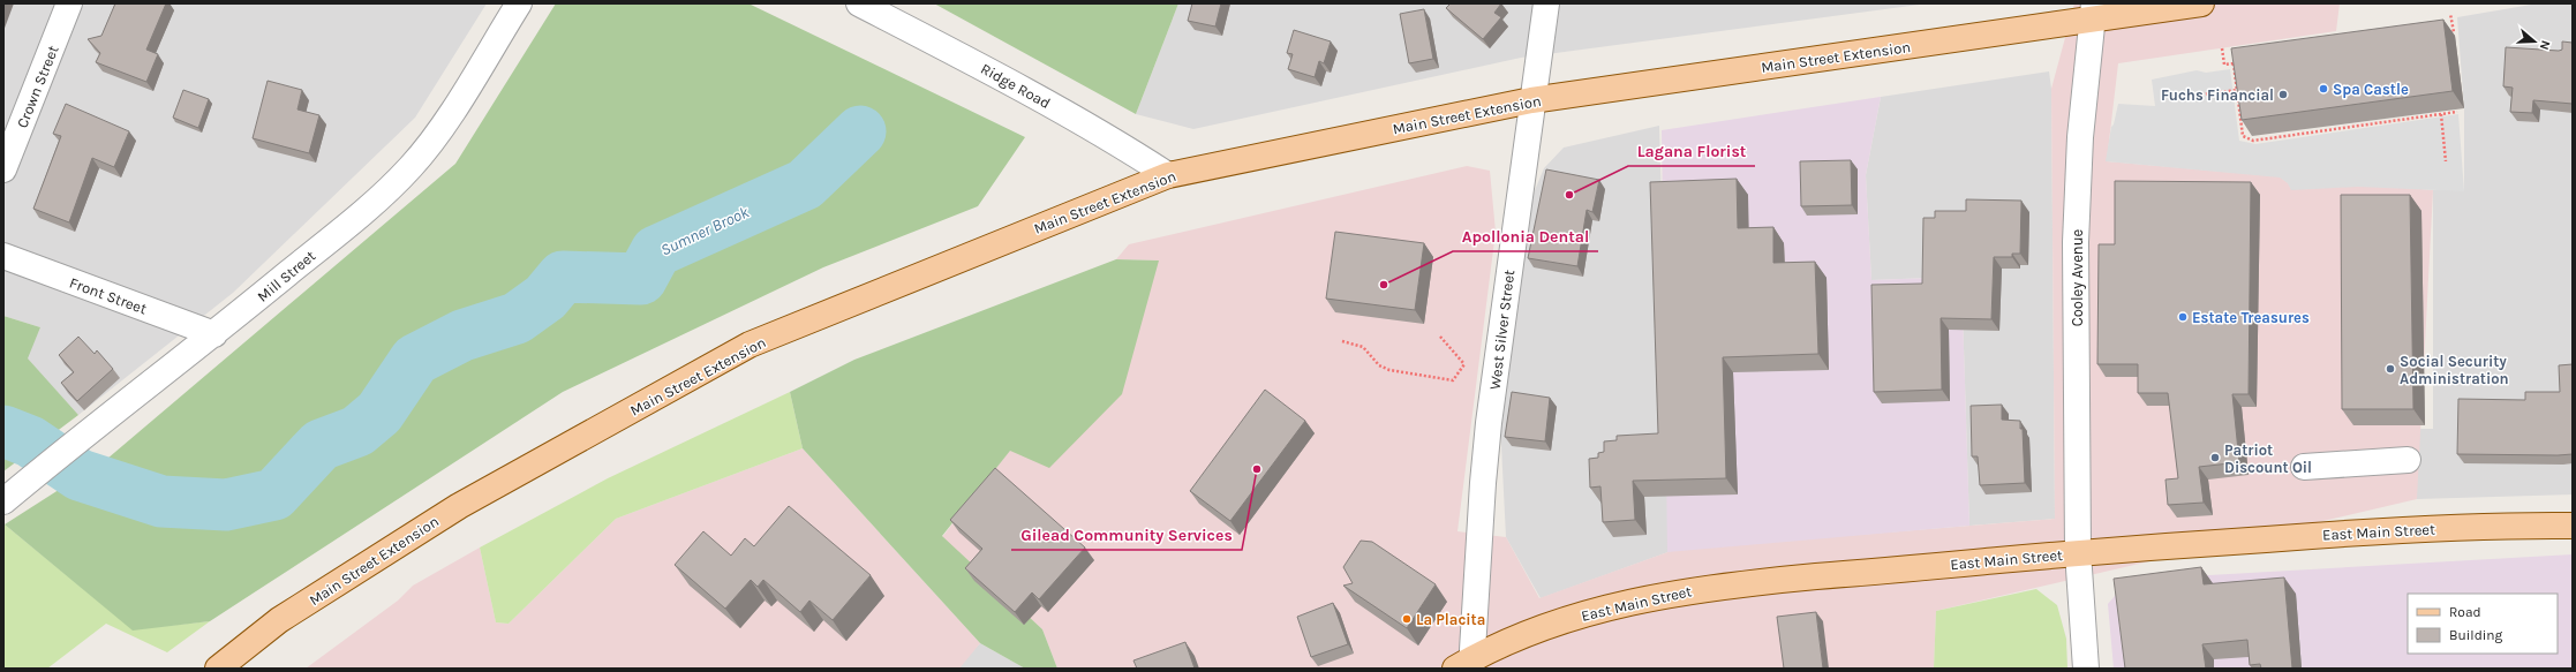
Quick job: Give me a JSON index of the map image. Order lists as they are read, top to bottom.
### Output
{
  "streets": {
    "main road": ["Main Street Extension", "East Main Street"],
    "street": [
      "Ridge Road",
      "Crown Street",
      "Mill Street",
      "Cooley Avenue",
      "Front Street",
      "West Silver Street"
    ]
  },
  "crossings": [
    ["Main Street Extension", "Ridge Road"],
    ["Main Street Extension", "Cooley Avenue"],
    ["Main Street Extension", "West Silver Street"],
    ["Mill Street", "Front Street"],
    ["Cooley Avenue", "East Main Street"],
    ["West Silver Street", "East Main Street"]
  ],
  "water": ["Sumner Brook"],
  "places": [
    "Spa Castle",
    "Fuchs Financial",
    "Lagana Florist",
    "Apollonia Dental",
    "Estate Treasures",
    "Social Security Administration",
    "Patriot Discount Oil",
    "Gilead Community Services",
    "La Placita"
  ],
  "legend": ["Road", "Building"],
  "north": "right"
}
